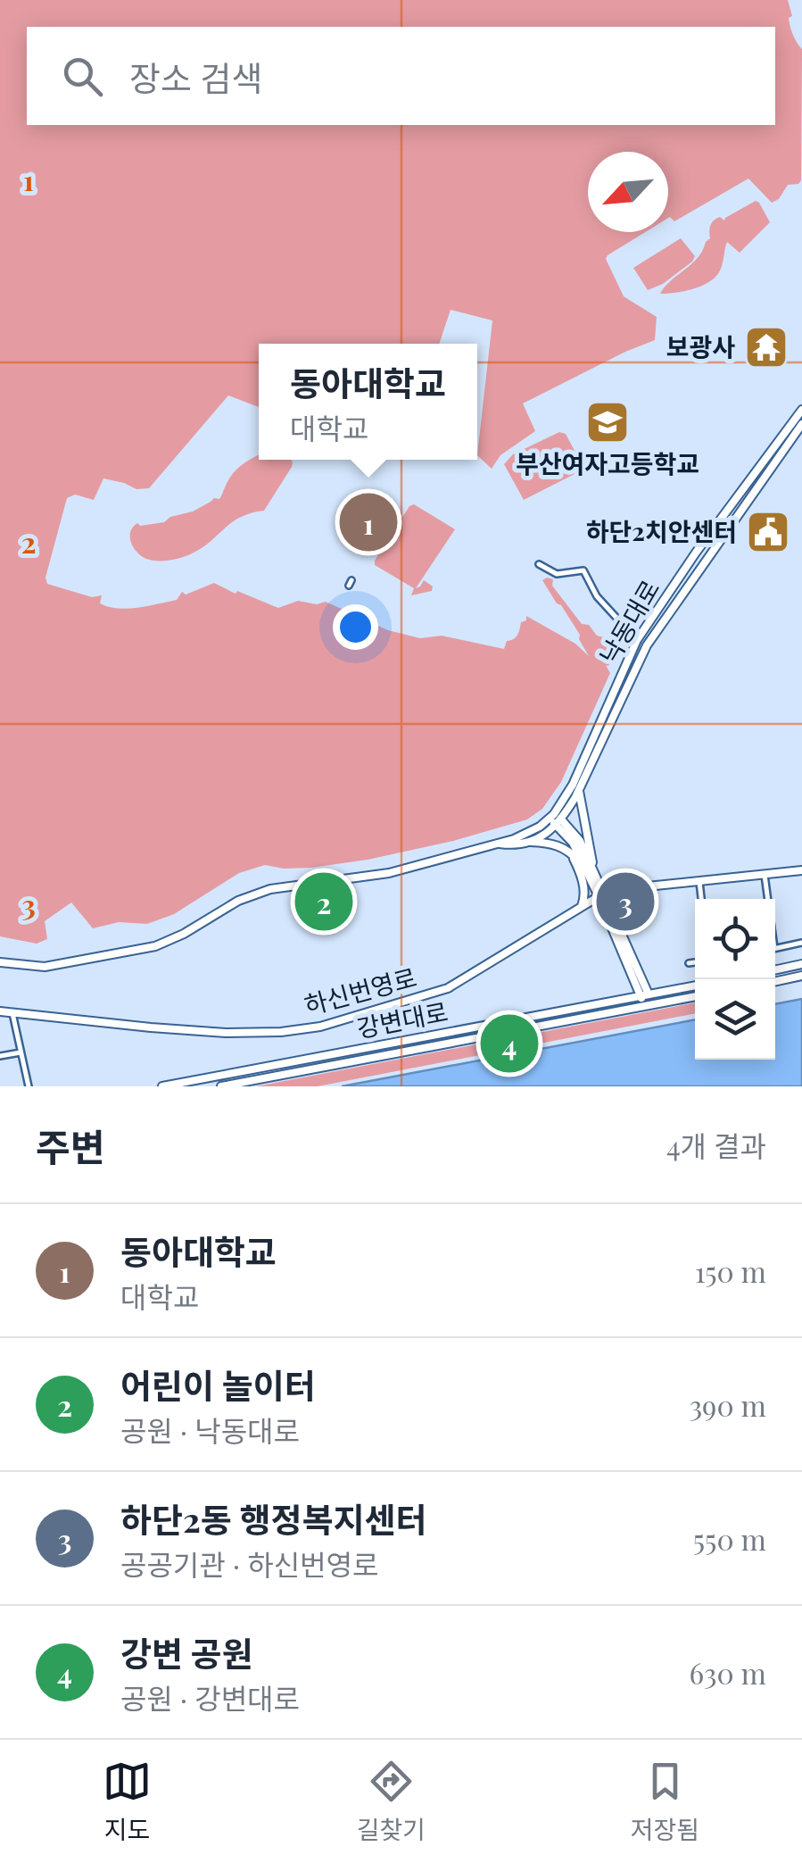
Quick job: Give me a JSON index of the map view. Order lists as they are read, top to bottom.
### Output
{
  "streets": {
    "street": ["낙동대로", "하신번영로", "강변대로"]
  },
  "places": {
    "temple": ["보광사"],
    "school or university": ["부산여자고등학교"],
    "public building": ["하단2치안센터"]
  },
  "north": "bottom left",
  "page": {
    "search": "장소 검색",
    "popup": ["동아대학교", "대학교"],
    "pins": [
      "1",
      "2",
      "3",
      "4"
    ],
    "heading": ["주변", "4개 결과"],
    "list": [
      {
        "mark": "1",
        "name": "동아대학교",
        "note": "대학교",
        "value": "150 m"
      },
      {
        "mark": "2",
        "name": "어린이 놀이터",
        "note": "공원 · 낙동대로",
        "value": "390 m"
      },
      {
        "mark": "3",
        "name": "하단2동 행정복지센터",
        "note": "공공기관 · 하신번영로",
        "value": "550 m"
      },
      {
        "mark": "4",
        "name": "강변 공원",
        "note": "공원 · 강변대로",
        "value": "630 m"
      }
    ],
    "nav": ["지도", "길찾기", "저장됨"]
  },
  "grid": {
    "rows": ["1", "2", "3"]
  }
}
